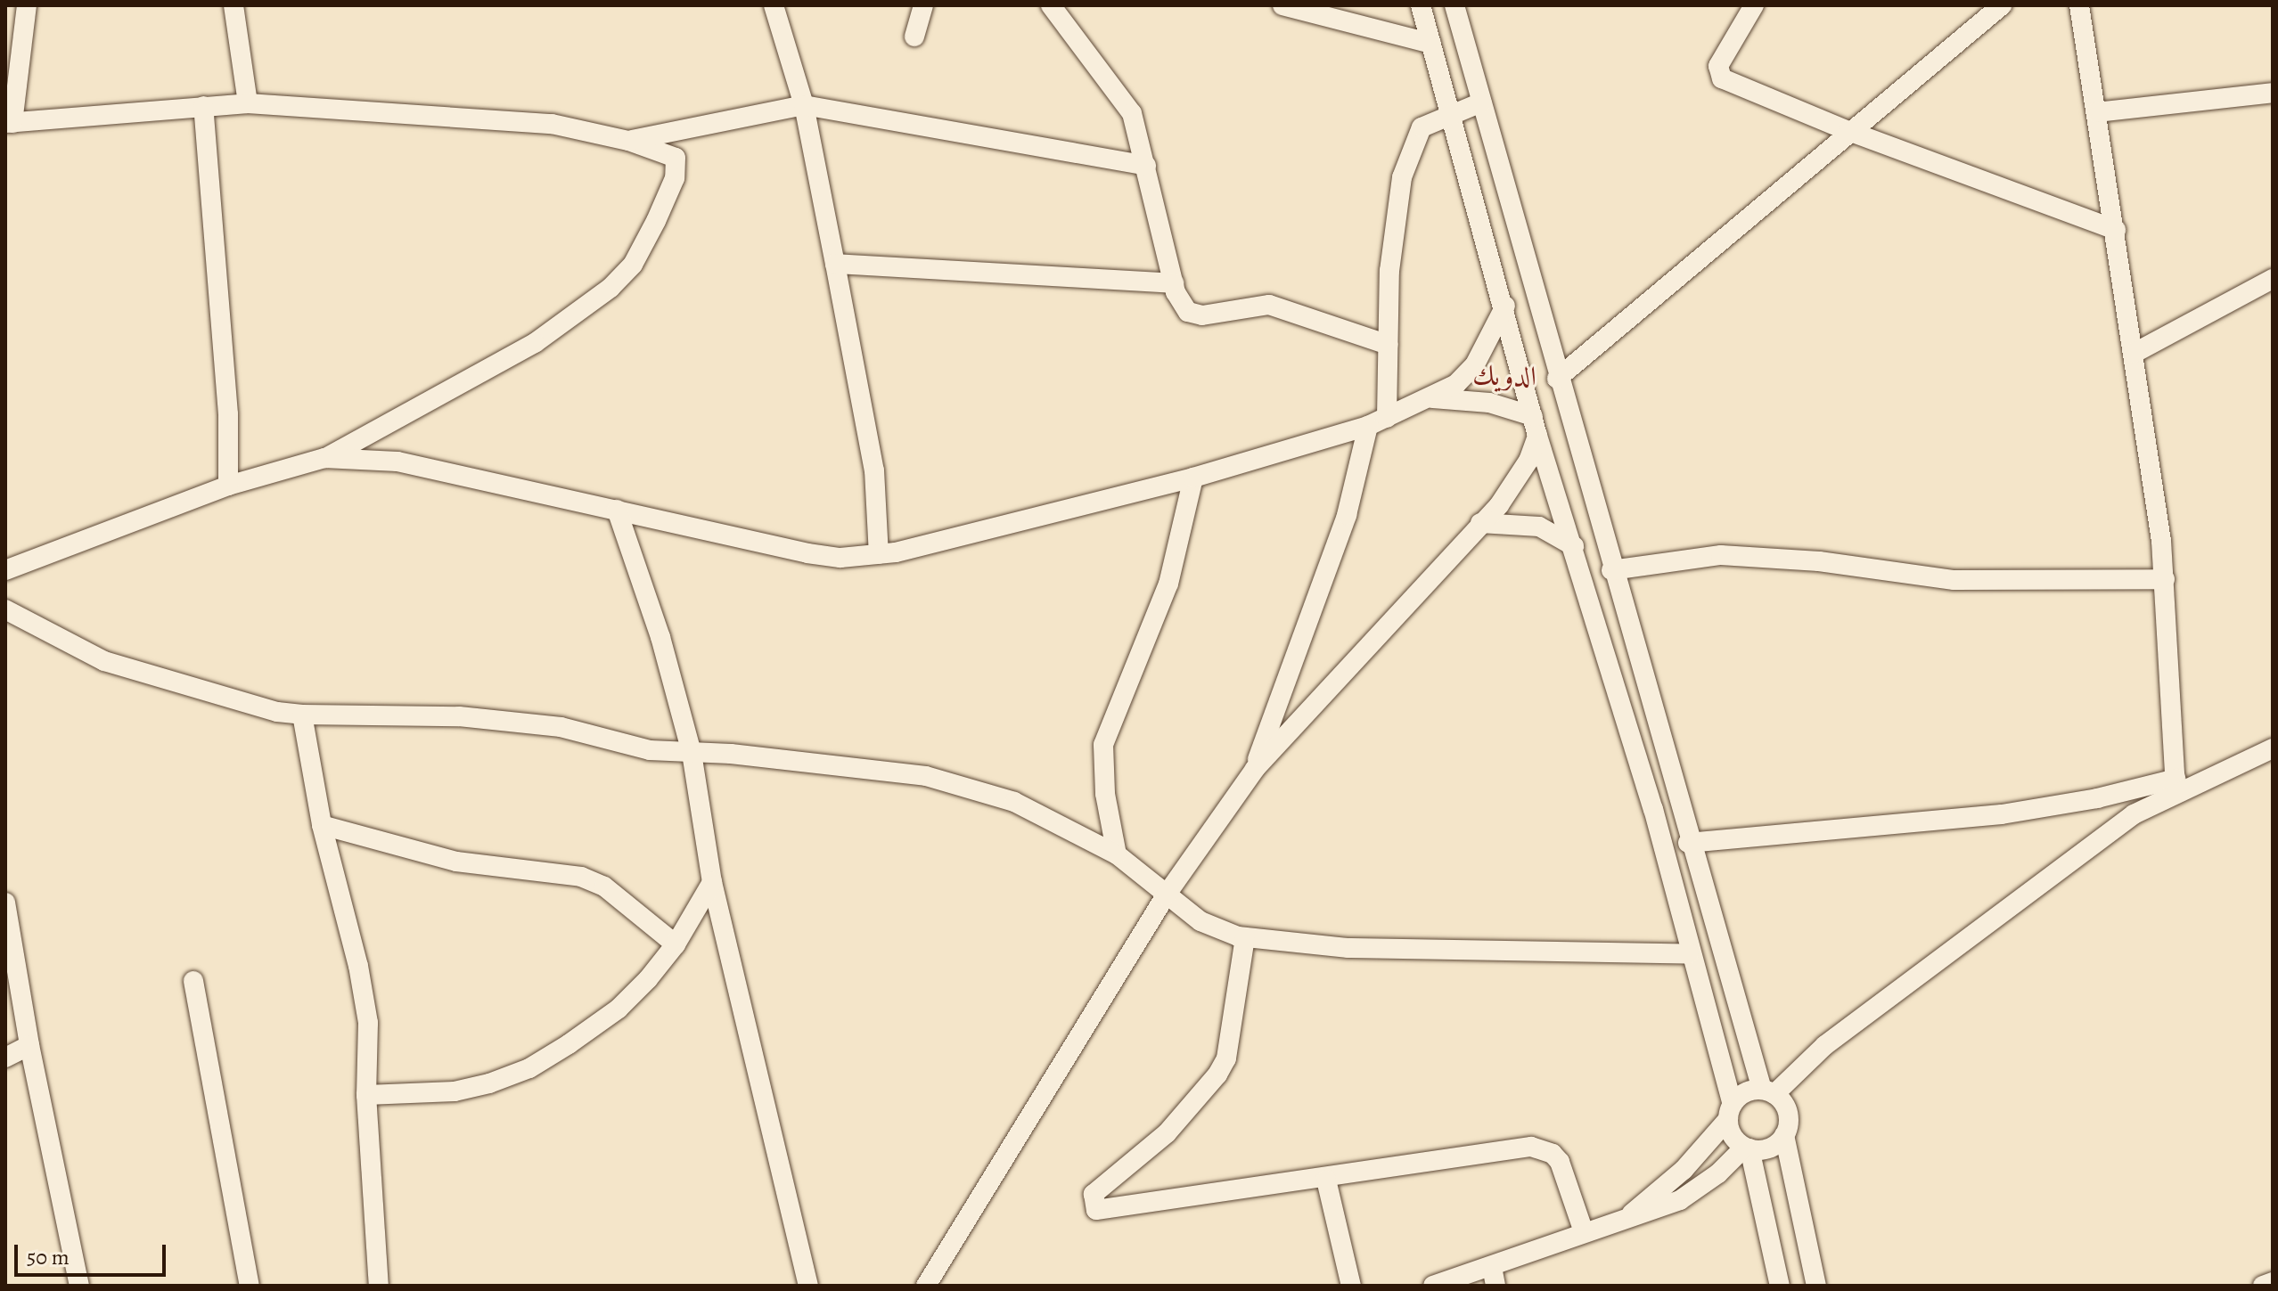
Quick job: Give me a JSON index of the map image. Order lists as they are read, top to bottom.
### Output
{
  "districts": ["الدويك"],
  "scale_bar": "50 m"
}
